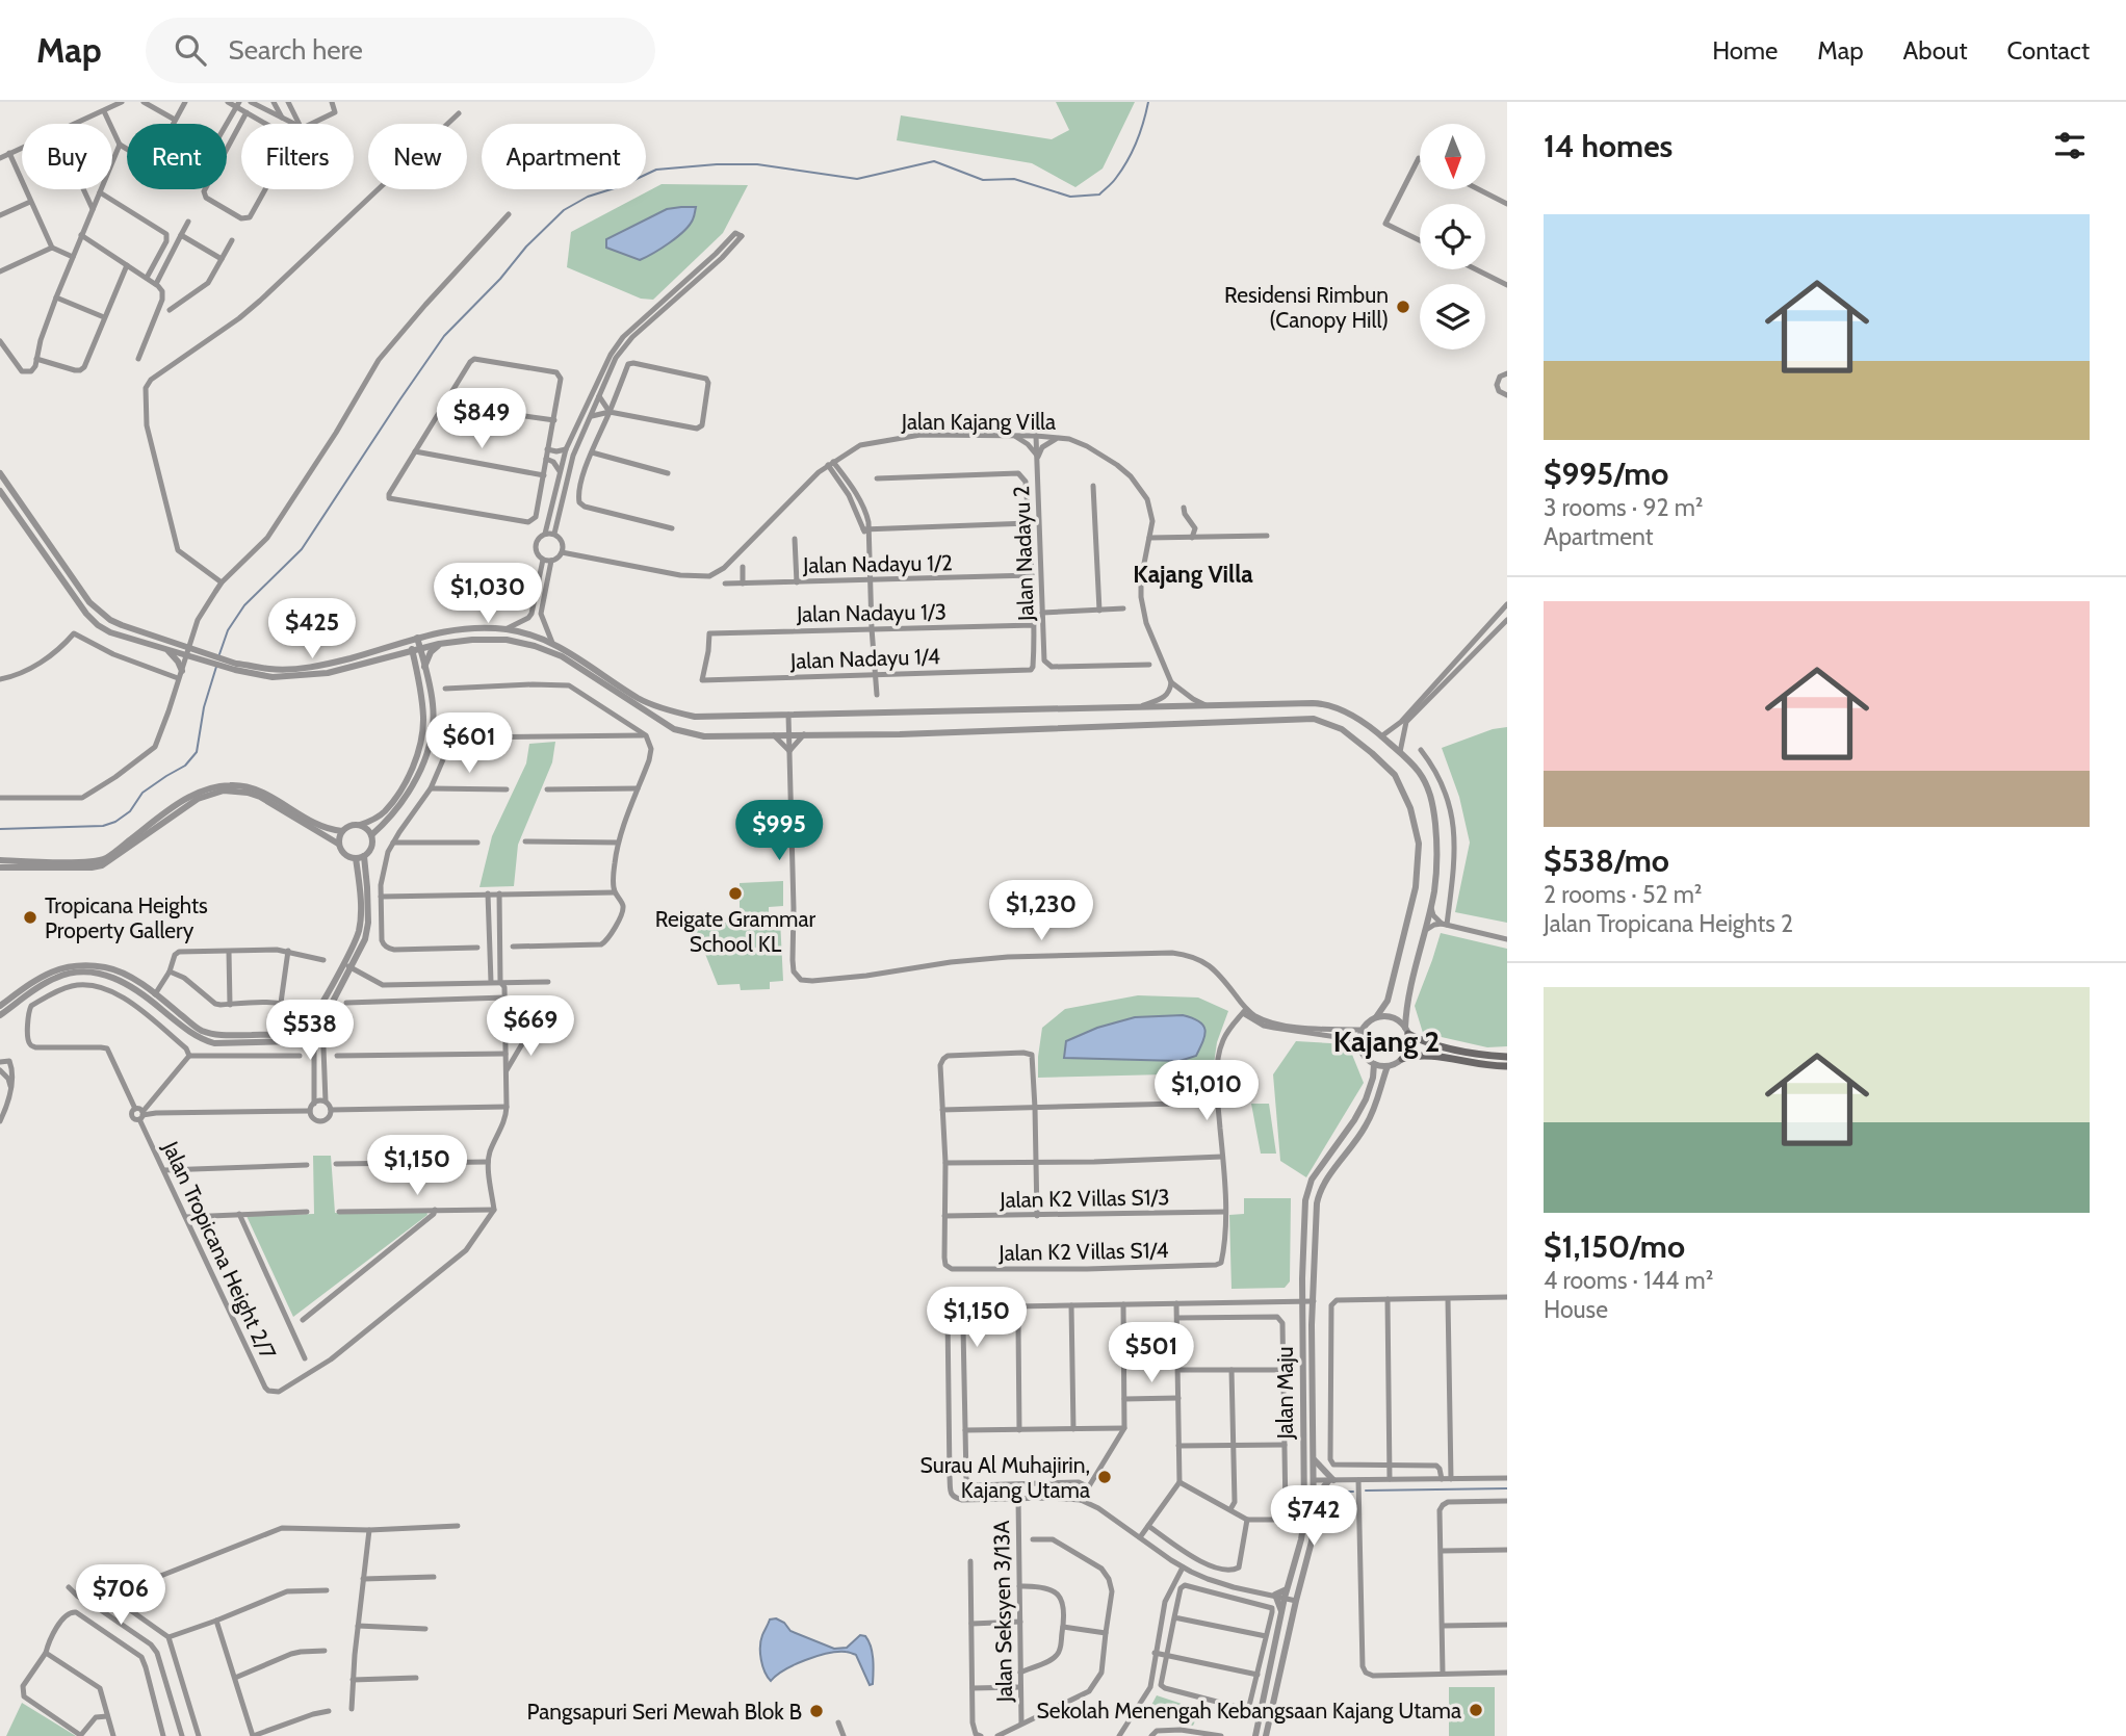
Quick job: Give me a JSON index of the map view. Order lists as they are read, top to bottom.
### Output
{
  "streets": {
    "street": [
      "Jalan Kajang Villa",
      "Jalan Nadayu 2",
      "Jalan Nadayu 1/2",
      "Jalan Nadayu 1/3",
      "Jalan Nadayu 1/4",
      "Jalan K2 Villas S1/3",
      "Jalan Tropicana Height 2/7",
      "Jalan K2 Villas S1/4",
      "Jalan Maju",
      "Jalan Seksyen 3/13A"
    ]
  },
  "crossings": [
    ["Jalan Kajang Villa", "Jalan Nadayu 2"],
    ["Jalan Nadayu 1/3", "Jalan Nadayu 1/4"],
    ["Jalan K2 Villas S1/3", "Jalan K2 Villas S1/4"]
  ],
  "districts": ["Kajang Villa", "Kajang 2"],
  "places": [
    "Residensi Rimbun (Canopy Hill)",
    "Reigate Grammar School KL",
    "Tropicana Heights Property Gallery",
    "Surau Al Muhajirin, Kajang Utama",
    "Sekolah Menengah Kebangsaan Kajang Utama",
    "Pangsapuri Seri Mewah Blok B"
  ],
  "north": "bottom",
  "page": {
    "header": "Map",
    "search": "Search here",
    "nav": [
      "Home",
      "Map",
      "About",
      "Contact"
    ],
    "heading": "14 homes",
    "chip": [
      "Buy",
      "Rent",
      "Filters",
      "New",
      "Apartment"
    ],
    "list": [
      {
        "name": "$995/mo",
        "note": "3 rooms · 92 m² · Apartment"
      },
      {
        "name": "$538/mo",
        "note": "2 rooms · 52 m² · Jalan Tropicana Heights 2"
      },
      {
        "name": "$1,150/mo",
        "note": "4 rooms · 144 m² · House"
      }
    ],
    "price": [
      "$849",
      "$1,030",
      "$425",
      "$601",
      "$995",
      "$1,230",
      "$669",
      "$538",
      "$1,010",
      "$1,150",
      "$1,150",
      "$501",
      "$742",
      "$706"
    ]
  }
}
